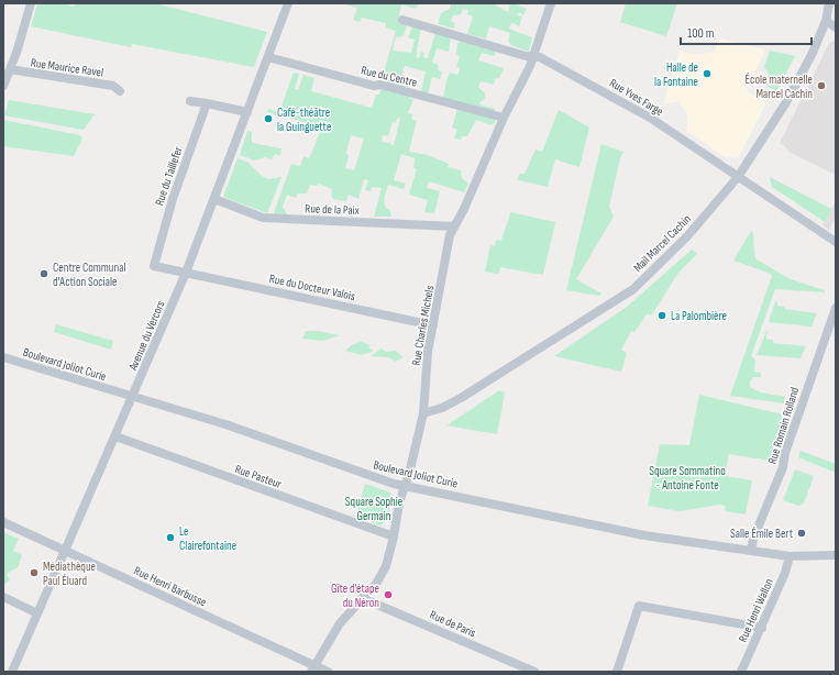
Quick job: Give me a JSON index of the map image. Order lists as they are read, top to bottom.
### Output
{
  "streets": {
    "street": [
      "Rue Maurice Ravel",
      "Rue du Centre",
      "Rue Yves Farge",
      "Rue du Taillefer",
      "Rue de la Paix",
      "Mail Marcel Cachin",
      "Rue du Docteur Valois",
      "Rue Charles Michels",
      "Avenue du Vercors",
      "Boulevard Joliot Curie",
      "Rue Romain Rolland",
      "Rue Pasteur",
      "Rue Henri Barbusse",
      "Rue Henri Wallon",
      "Rue de Paris"
    ]
  },
  "crossings": [
    ["Rue du Centre", "Rue Charles Michels"],
    ["Rue du Centre", "Avenue du Vercors"],
    ["Rue Yves Farge", "Mail Marcel Cachin"],
    ["Rue Yves Farge", "Rue Charles Michels"],
    ["Rue du Taillefer", "Rue du Docteur Valois"],
    ["Rue du Taillefer", "Avenue du Vercors"],
    ["Rue de la Paix", "Rue Charles Michels"],
    ["Rue de la Paix", "Avenue du Vercors"],
    ["Mail Marcel Cachin", "Rue Charles Michels"],
    ["Rue du Docteur Valois", "Rue Charles Michels"],
    ["Rue du Docteur Valois", "Avenue du Vercors"],
    ["Rue Charles Michels", "Boulevard Joliot Curie"],
    ["Rue Charles Michels", "Rue Pasteur"],
    ["Rue Charles Michels", "Rue Henri Barbusse"],
    ["Rue Charles Michels", "Rue de Paris"],
    ["Avenue du Vercors", "Boulevard Joliot Curie"],
    ["Avenue du Vercors", "Rue Pasteur"],
    ["Avenue du Vercors", "Rue Henri Barbusse"],
    ["Boulevard Joliot Curie", "Rue Romain Rolland"],
    ["Boulevard Joliot Curie", "Rue Henri Wallon"]
  ],
  "parks": ["Square Sommatino - Antoine Fonte", "Square Sophie Germain"],
  "places": [
    "Halle de la Fontaine",
    "École maternelle Marcel Cachin",
    "Café-théâtre la Guinguette",
    "Centre Communal d'Action Sociale",
    "La Palombière",
    "Salle Émile Bert",
    "Le Clairefontaine",
    "Médiathèque Paul Éluard",
    "Gîte d’étape du Néron"
  ],
  "scale_bar": "100 m"
}
